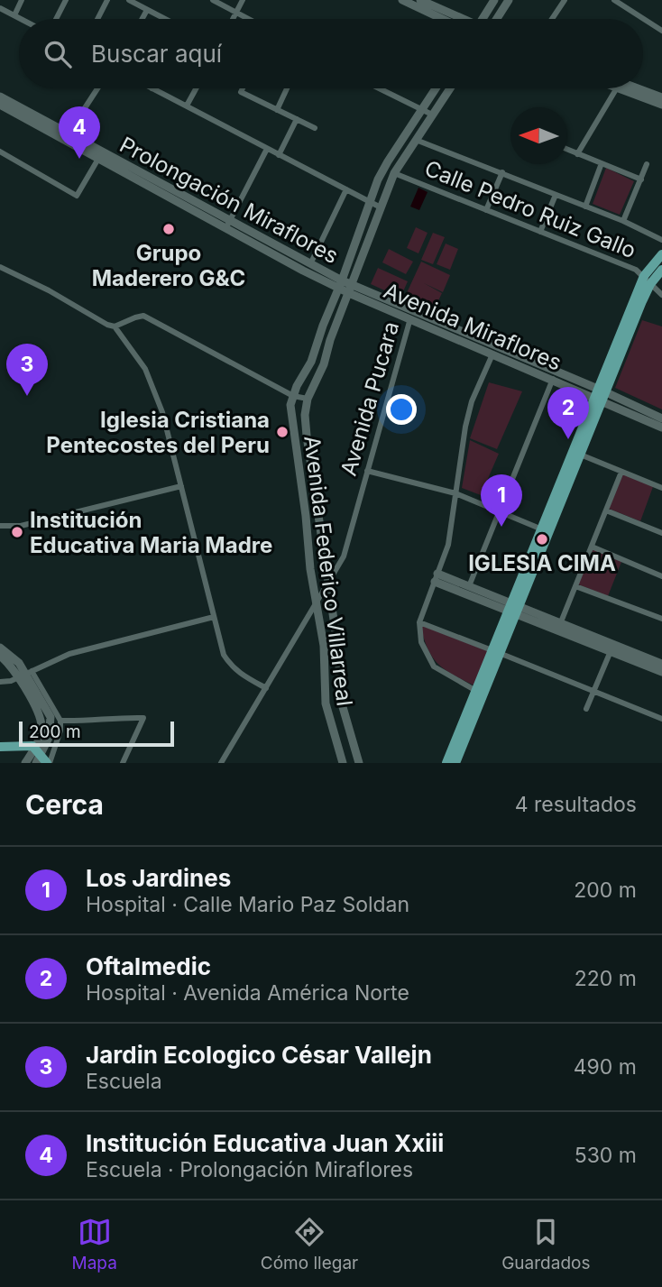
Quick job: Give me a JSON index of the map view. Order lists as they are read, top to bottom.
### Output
{
  "streets": {
    "main road": ["Prolongación Miraflores", "Avenida Miraflores", "Avenida Federico Villarreal"],
    "street": ["Calle Pedro Ruiz Gallo", "Avenida Pucara"]
  },
  "crossings": [
    ["Prolongación Miraflores", "Avenida Miraflores"],
    ["Prolongación Miraflores", "Avenida Federico Villarreal"],
    ["Calle Pedro Ruiz Gallo", "Avenida Federico Villarreal"],
    ["Avenida Miraflores", "Avenida Pucara"],
    ["Avenida Miraflores", "Avenida Federico Villarreal"],
    ["Avenida Pucara", "Avenida Federico Villarreal"]
  ],
  "places": [
    "Grupo Maderero G&C",
    "Iglesia Cristiana Pentecostes del Peru",
    "Institución Educativa Maria Madre",
    "IGLESIA CIMA"
  ],
  "scale_bar": "200 m",
  "north": "left",
  "page": {
    "search": "Buscar aquí",
    "pins": [
      "4",
      "3",
      "2",
      "1"
    ],
    "scale": "200 m",
    "heading": ["Cerca", "4 resultados"],
    "list": [
      {
        "mark": "1",
        "name": "Los Jardines",
        "note": "Hospital · Calle Mario Paz Soldan",
        "value": "200 m"
      },
      {
        "mark": "2",
        "name": "Oftalmedic",
        "note": "Hospital · Avenida América Norte",
        "value": "220 m"
      },
      {
        "mark": "3",
        "name": "Jardin Ecologico César Vallejn",
        "note": "Escuela",
        "value": "490 m"
      },
      {
        "mark": "4",
        "name": "Institución Educativa Juan Xxiii",
        "note": "Escuela · Prolongación Miraflores",
        "value": "530 m"
      }
    ],
    "nav": ["Mapa", "Cómo llegar", "Guardados"]
  }
}
